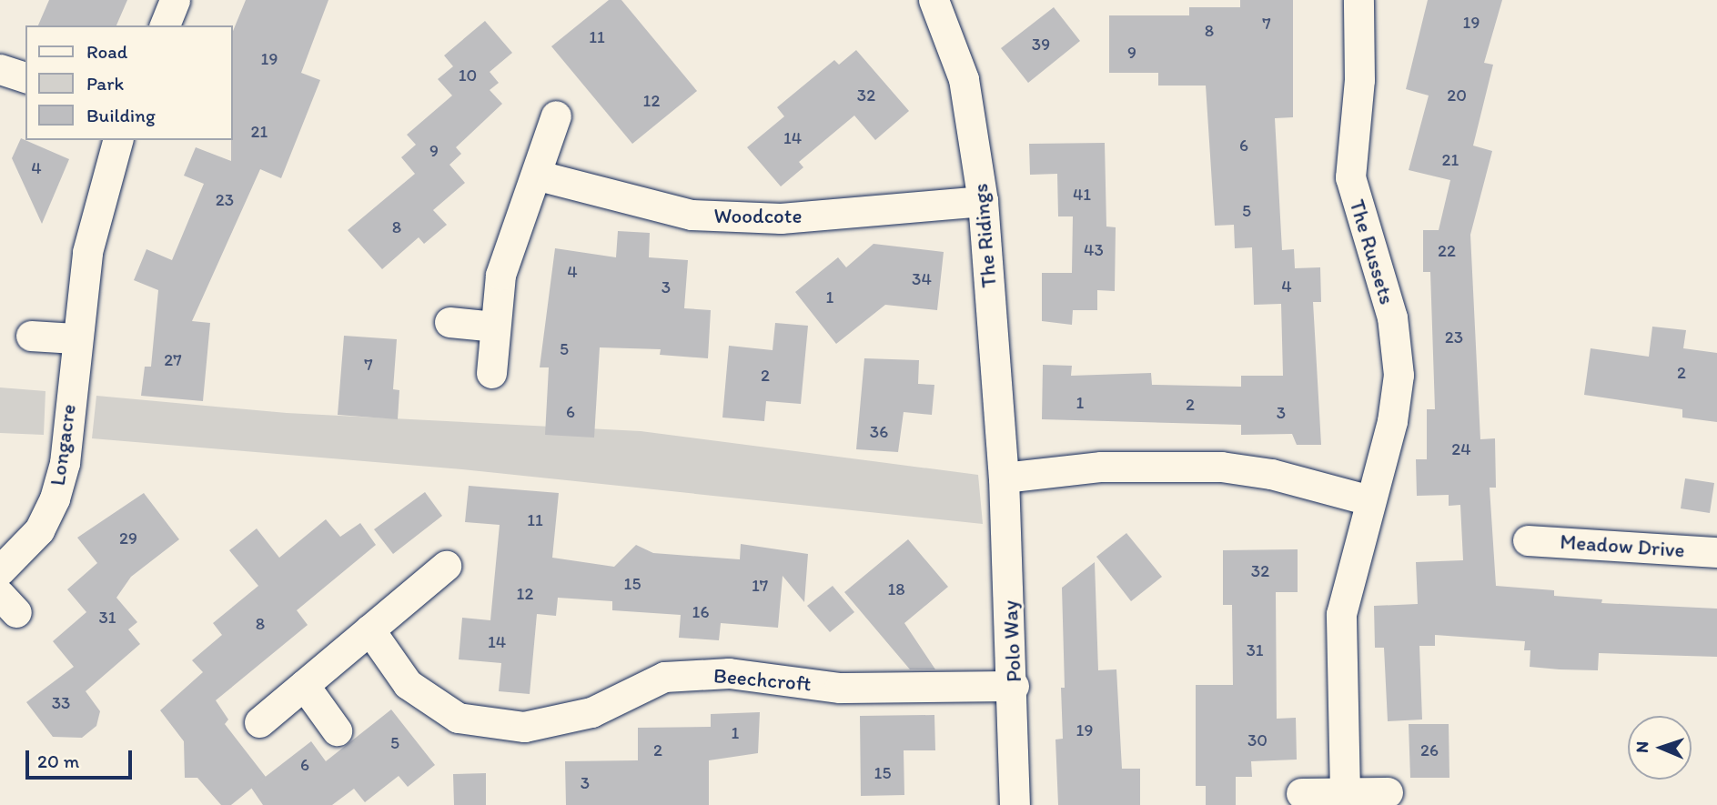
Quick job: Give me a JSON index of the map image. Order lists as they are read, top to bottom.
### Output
{
  "streets": {
    "street": [
      "Woodcote",
      "The Ridings",
      "The Russets",
      "Longacre",
      "Meadow Drive",
      "Polo Way",
      "Beechcroft"
    ]
  },
  "crossings": [
    ["Woodcote", "The Ridings"],
    ["The Ridings", "Polo Way"],
    ["Polo Way", "Beechcroft"]
  ],
  "house_numbers": [
    "19",
    "7",
    "8",
    "11",
    "39",
    "9",
    "19",
    "10",
    "32",
    "20",
    "12",
    "21",
    "14",
    "6",
    "9",
    "21",
    "4",
    "41",
    "23",
    "5",
    "8",
    "43",
    "22",
    "4",
    "34",
    "4",
    "3",
    "1",
    "23",
    "5",
    "27",
    "7",
    "2",
    "2",
    "1",
    "2",
    "6",
    "3",
    "36",
    "24",
    "11",
    "29",
    "32",
    "15",
    "17",
    "18",
    "12",
    "16",
    "31",
    "8",
    "14",
    "31",
    "33",
    "19",
    "1",
    "30",
    "5",
    "2",
    "26",
    "6",
    "15",
    "3"
  ],
  "legend": ["Road", "Park", "Building"],
  "scale_bar": "20 m",
  "north": "left"
}
